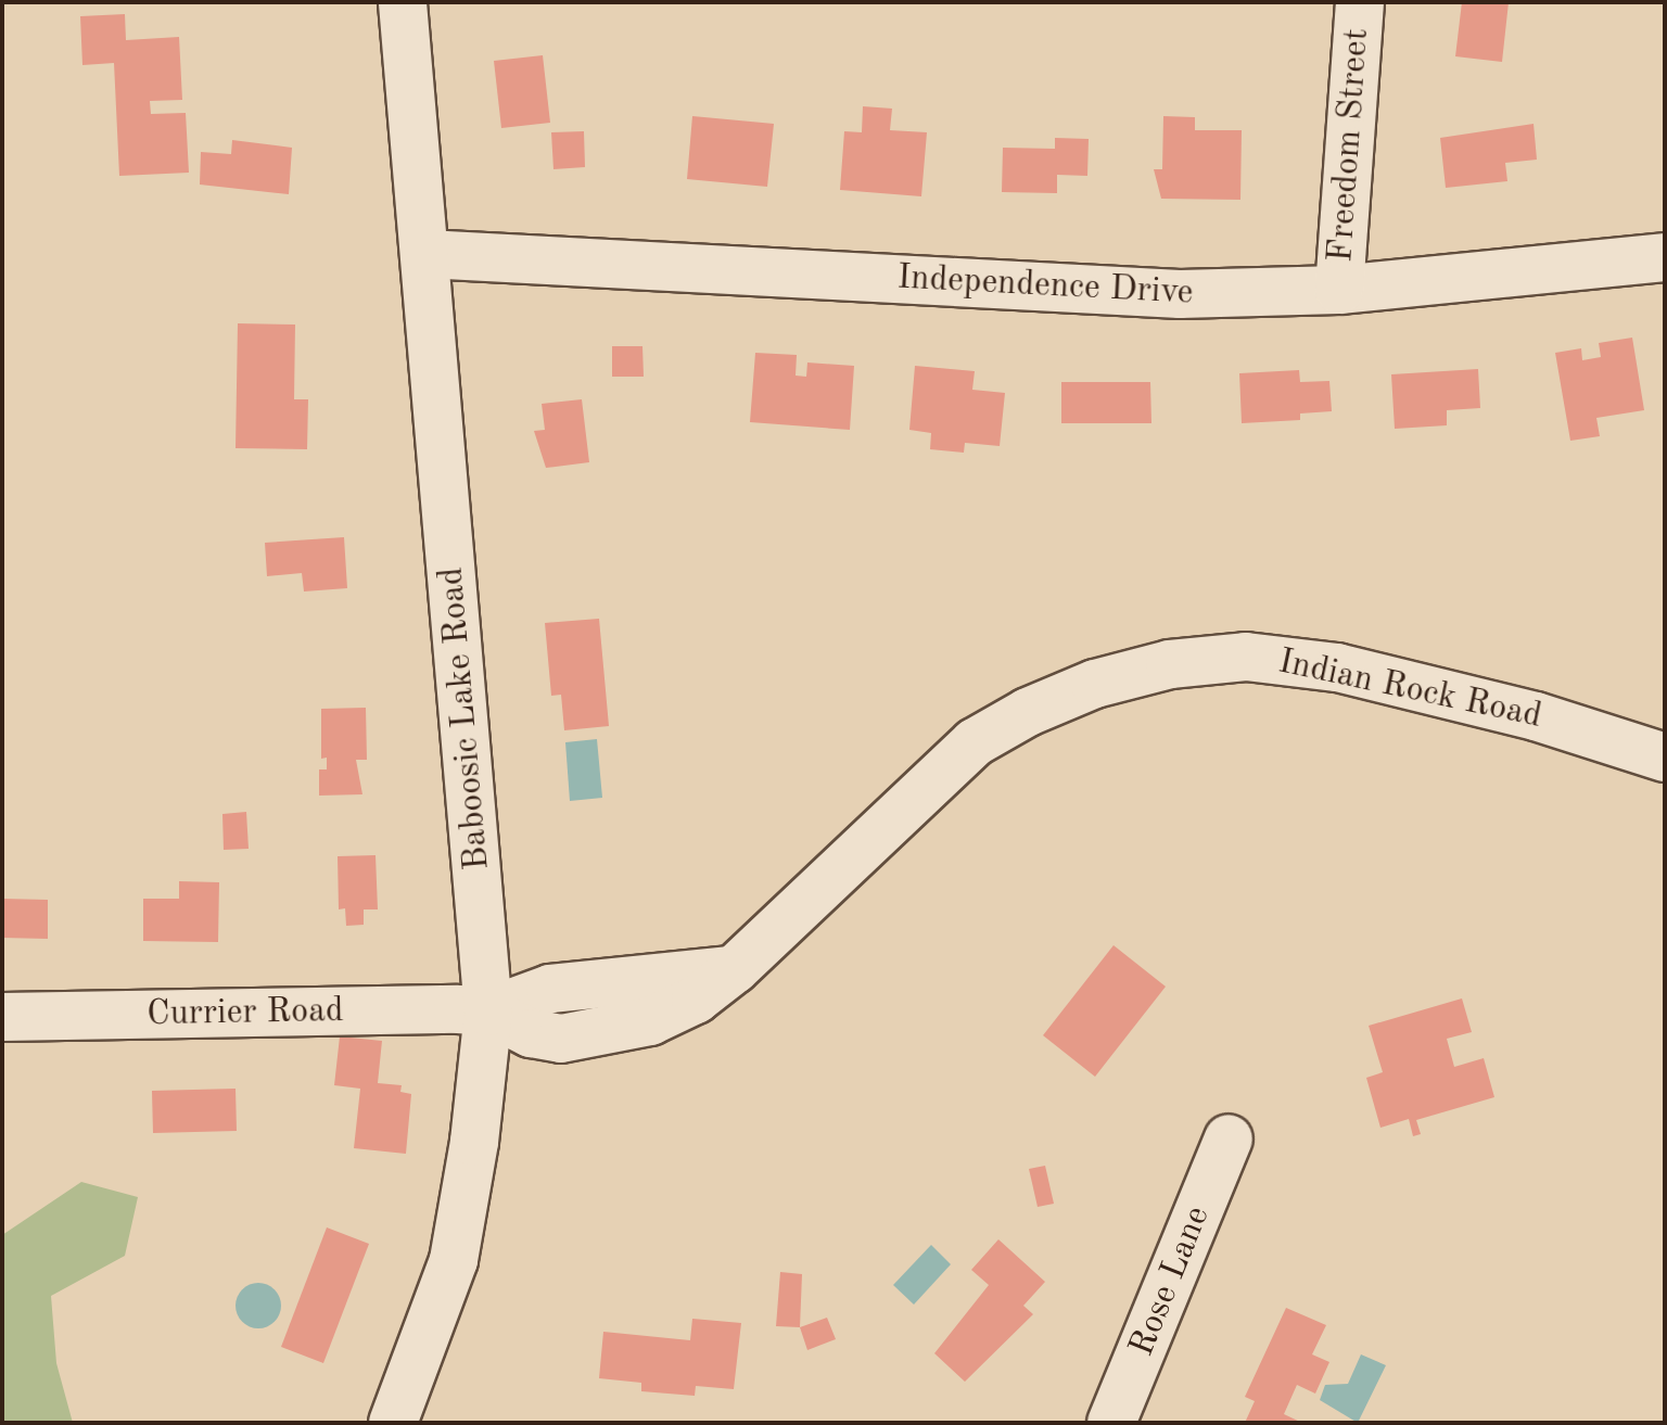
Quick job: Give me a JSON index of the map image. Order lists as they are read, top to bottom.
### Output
{
  "streets": {
    "street": [
      "Freedom Street",
      "Independence Drive",
      "Indian Rock Road",
      "Baboosic Lake Road",
      "Currier Road",
      "Rose Lane"
    ]
  },
  "crossings": [
    ["Freedom Street", "Independence Drive"],
    ["Independence Drive", "Baboosic Lake Road"],
    ["Indian Rock Road", "Baboosic Lake Road"],
    ["Indian Rock Road", "Currier Road"],
    ["Baboosic Lake Road", "Currier Road"]
  ]
}
